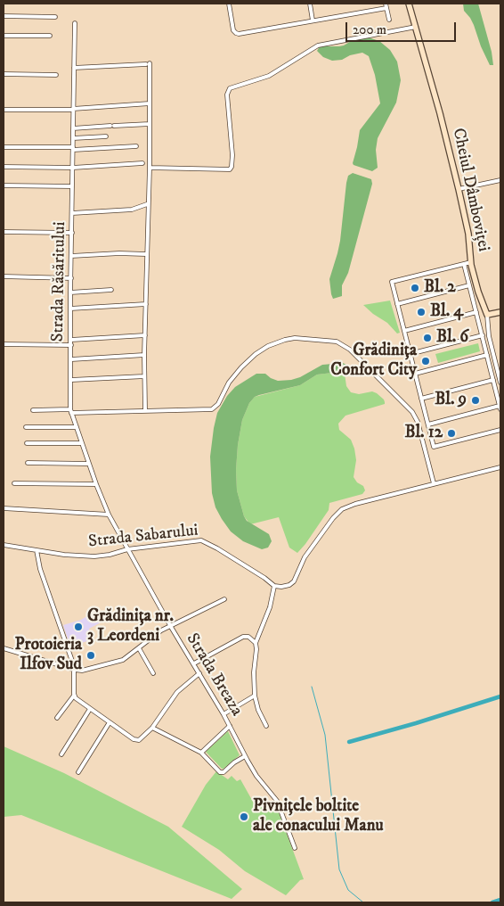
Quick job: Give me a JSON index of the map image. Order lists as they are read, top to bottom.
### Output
{
  "streets": {
    "street": [
      "Cheiul Dâmboviței",
      "Strada Răsăritului",
      "Strada Sabarului",
      "Strada Breaza"
    ]
  },
  "crossings": [
    ["Strada Răsăritului", "Strada Breaza"],
    ["Strada Sabarului", "Strada Breaza"]
  ],
  "places": [
    "Bl. 2",
    "Bl. 4",
    "Bl. 6",
    "Grădinița Confort City",
    "Bl. 9",
    "Bl. 12",
    "Grădinița nr. 3 Leordeni",
    "Protoieria Ilfov Sud",
    "Pivnițele boltite ale conacului Manu"
  ],
  "scale_bar": "200 m"
}
